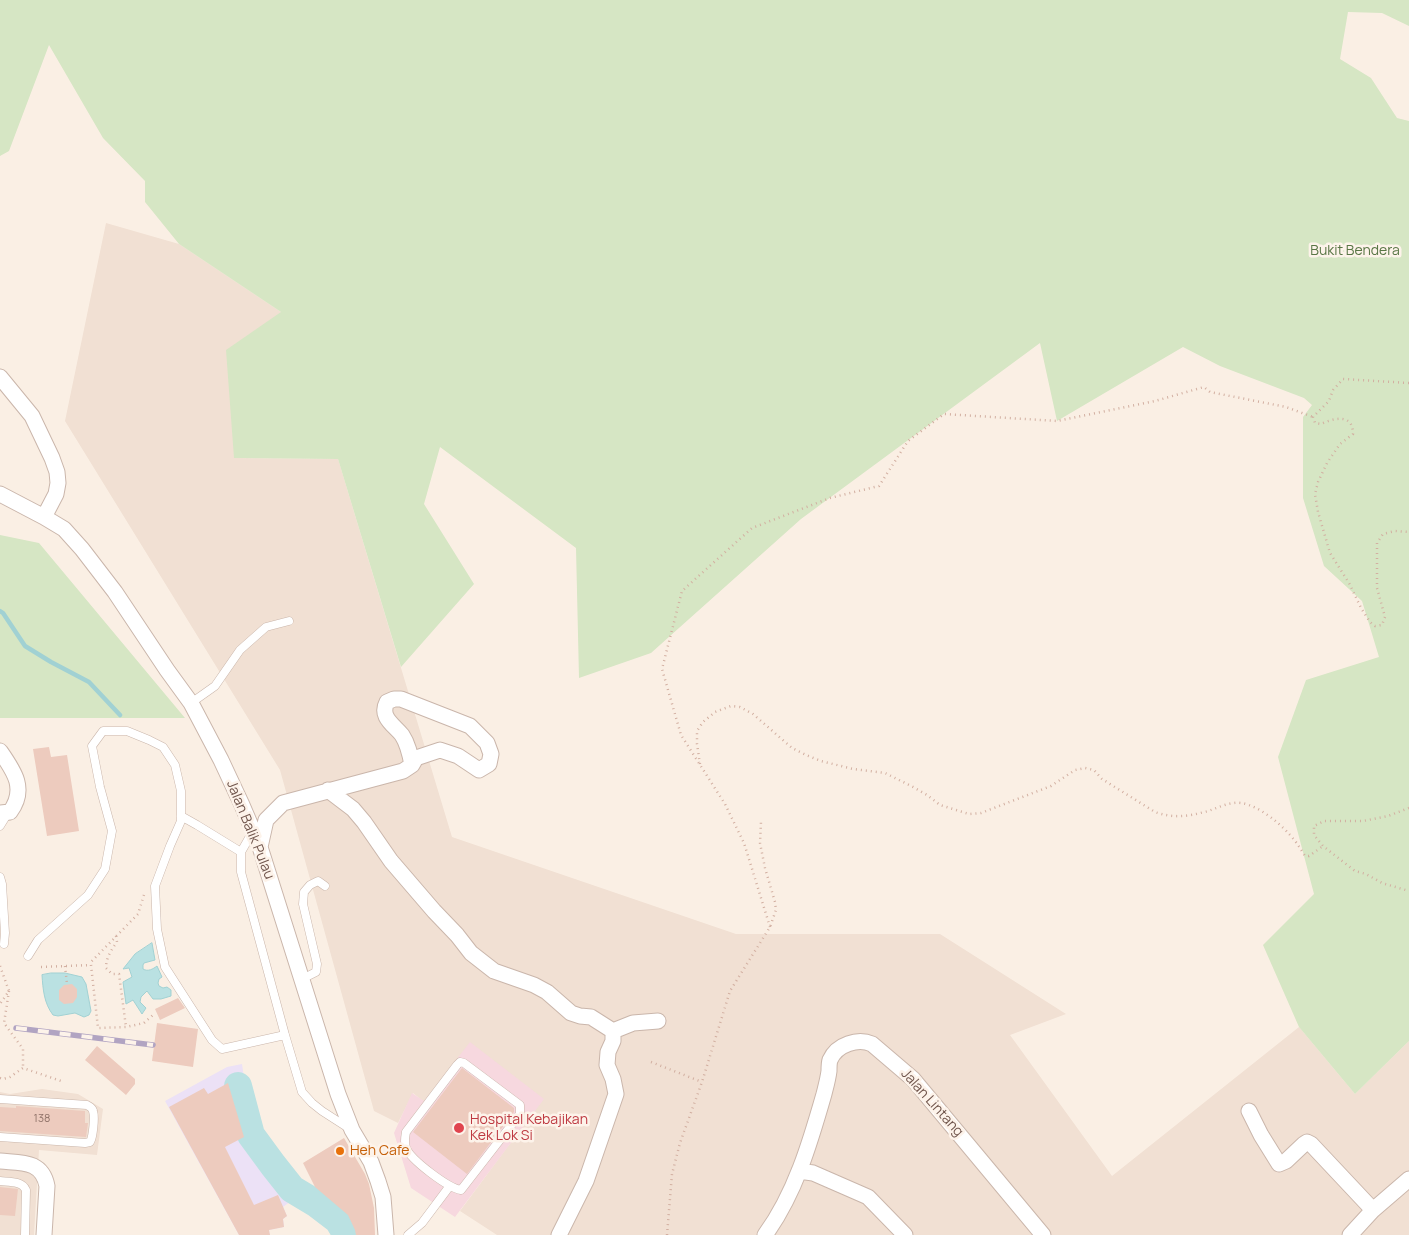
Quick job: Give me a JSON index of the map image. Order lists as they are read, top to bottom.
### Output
{
  "streets": {
    "street": ["Jalan Balik Pulau", "Jalan Lintang"]
  },
  "parks": ["Bukit Bendera"],
  "places": ["Hospital Kebajikan Kek Lok Si", "Heh Cafe"],
  "house_numbers": ["138"]
}
